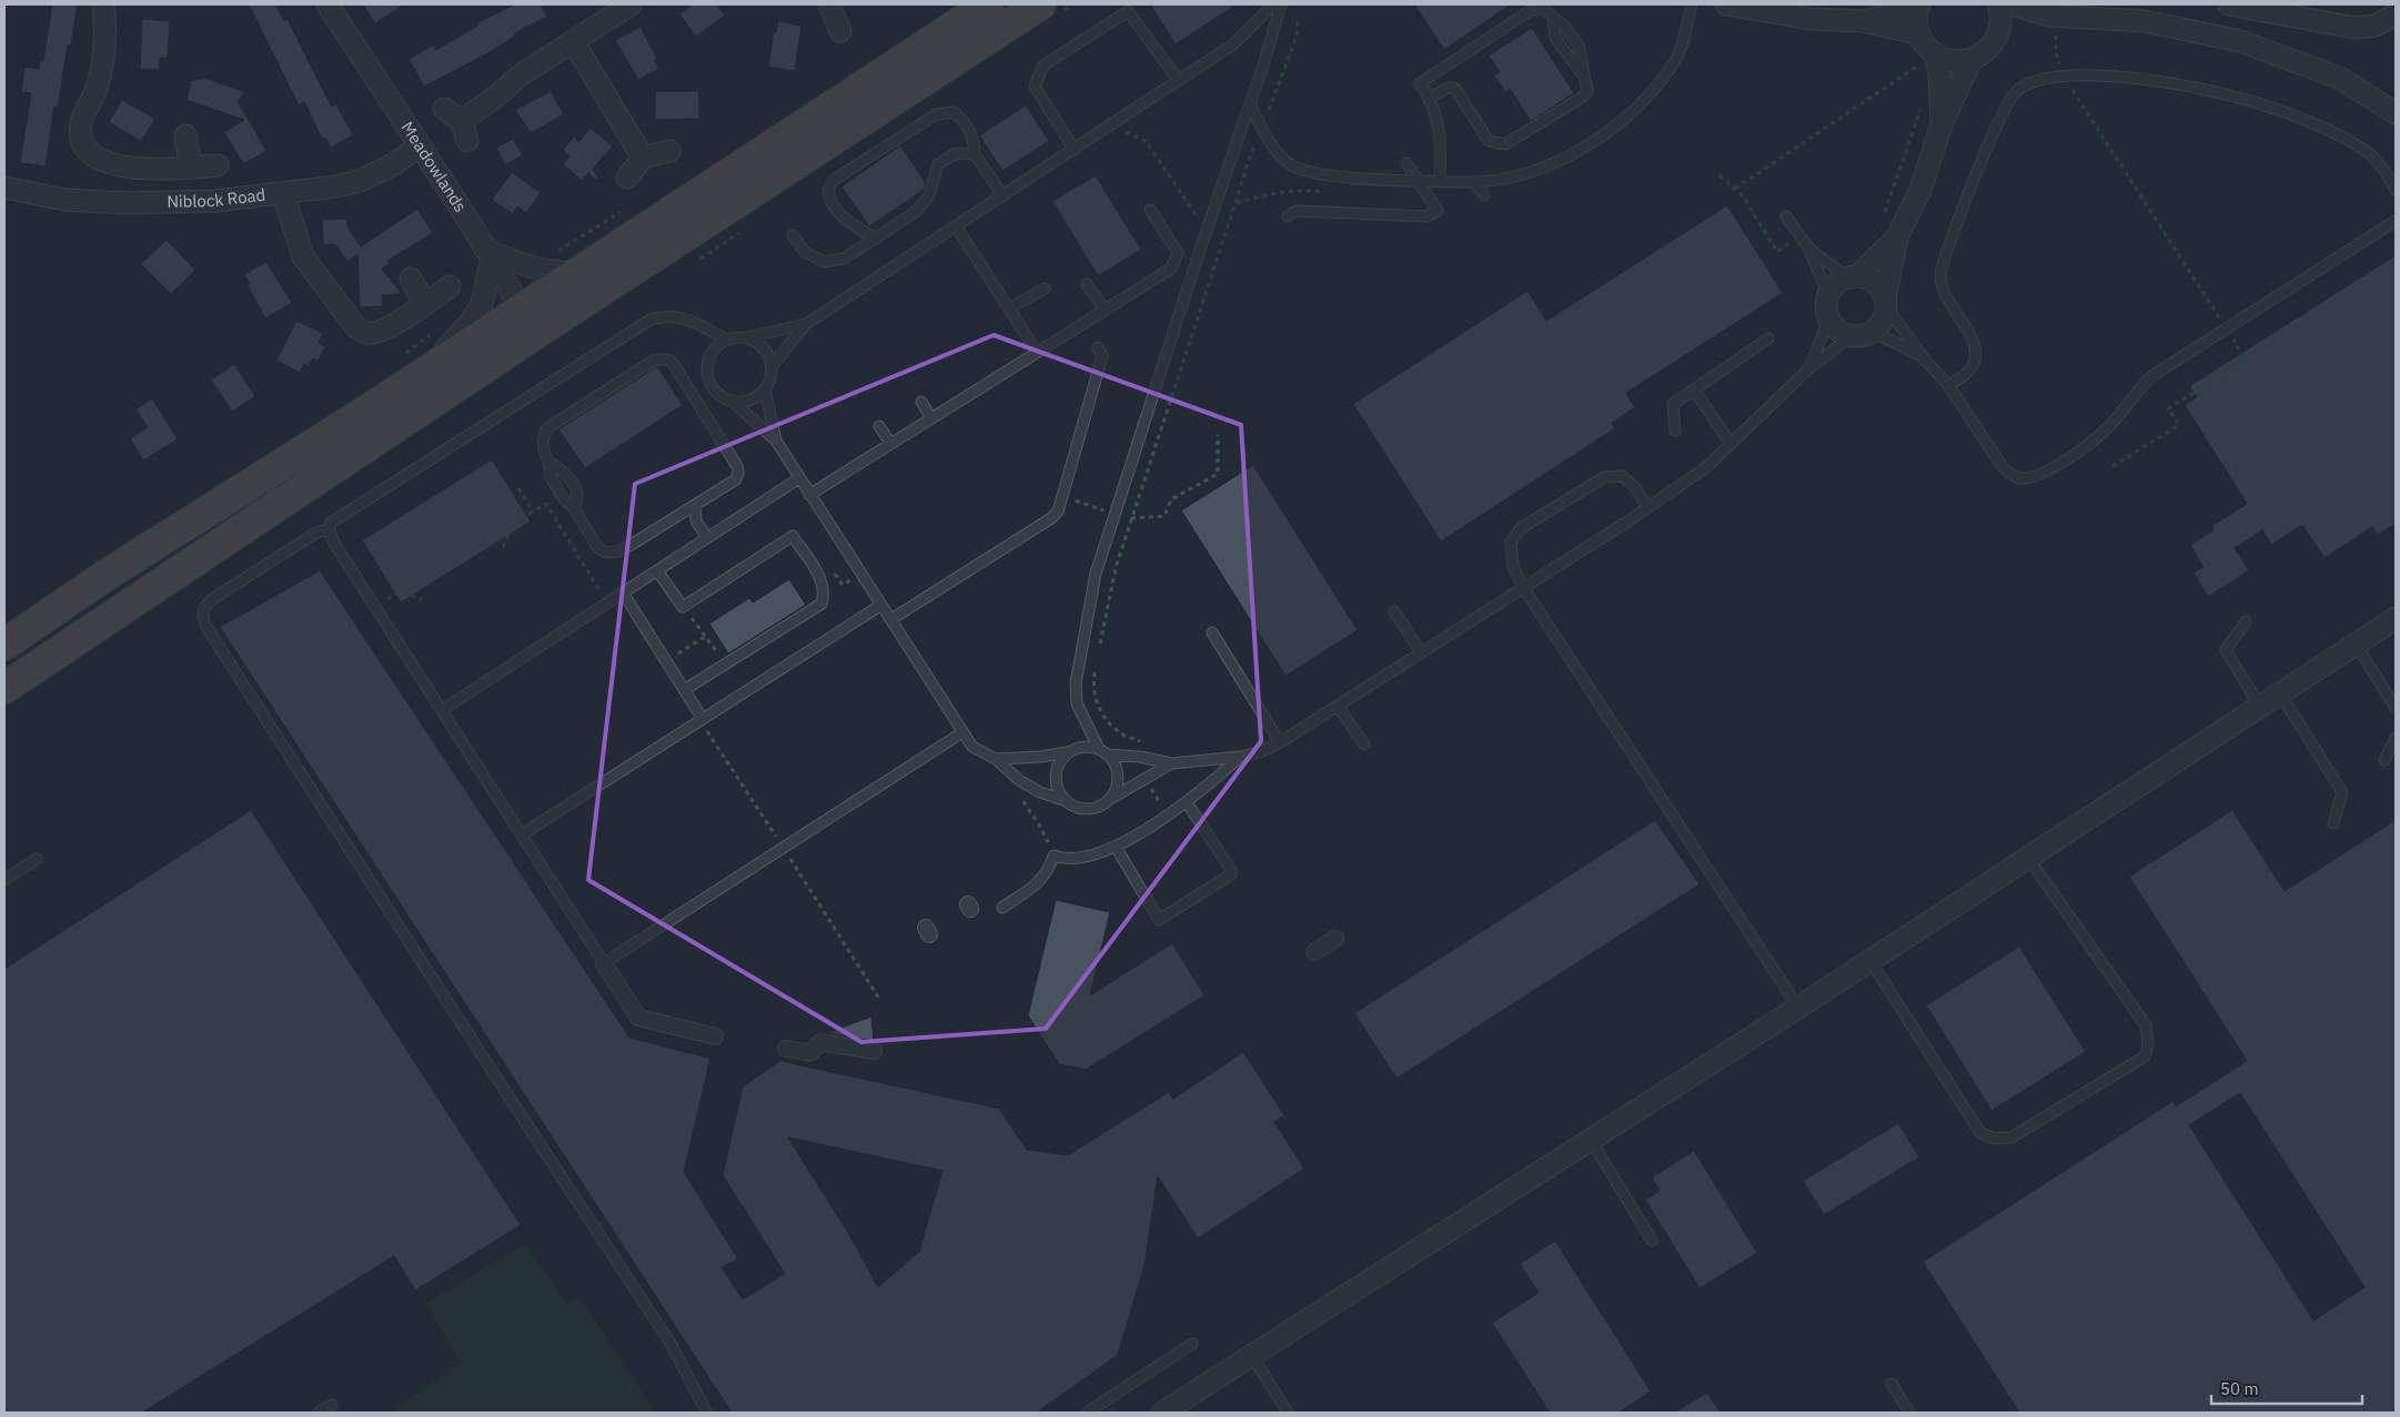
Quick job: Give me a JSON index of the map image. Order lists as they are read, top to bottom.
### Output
{
  "streets": {
    "street": ["Meadowlands", "Niblock Road"]
  },
  "crossings": [
    ["Meadowlands", "Niblock Road"]
  ],
  "scale_bar": "50 m"
}
